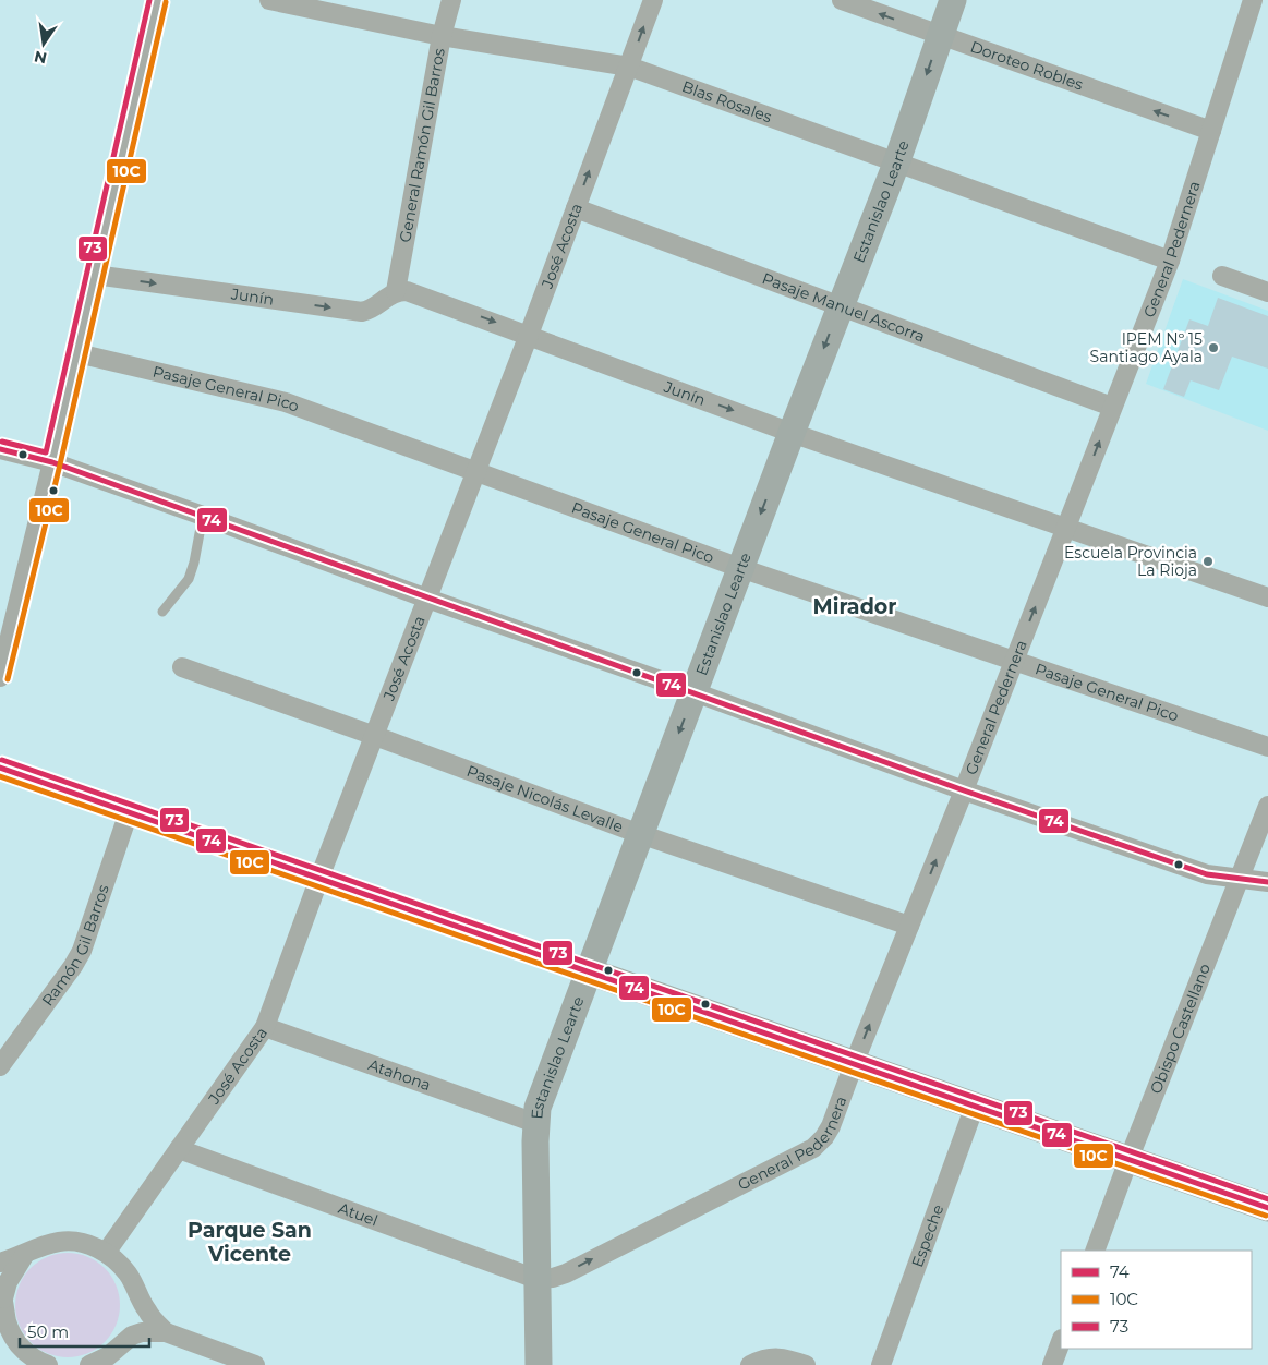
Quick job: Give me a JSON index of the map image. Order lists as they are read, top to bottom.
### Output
{
  "streets": {
    "main road": ["Estanislao Learte"],
    "street": [
      "Doroteo Robles",
      "Blas Rosales",
      "General Ramón Gil Barros",
      "José Acosta",
      "General Pedernera",
      "Junín",
      "Pasaje Manuel Ascorra",
      "Pasaje General Pico",
      "Pasaje Nicolás Levalle",
      "Ramón Gil Barros",
      "Obispo Castellano",
      "Atahona",
      "Atuel",
      "Espeche"
    ]
  },
  "crossings": [
    ["Doroteo Robles", "Estanislao Learte"],
    ["Doroteo Robles", "General Pedernera"],
    ["Blas Rosales", "General Ramón Gil Barros"],
    ["Blas Rosales", "Estanislao Learte"],
    ["Blas Rosales", "José Acosta"],
    ["Blas Rosales", "General Pedernera"],
    ["General Ramón Gil Barros", "Junín"],
    ["Estanislao Learte", "General Pedernera"],
    ["Estanislao Learte", "Junín"],
    ["Estanislao Learte", "Pasaje Manuel Ascorra"],
    ["Estanislao Learte", "Pasaje General Pico"],
    ["Estanislao Learte", "Pasaje Nicolás Levalle"],
    ["Estanislao Learte", "Atahona"],
    ["Estanislao Learte", "Atuel"],
    ["José Acosta", "Junín"],
    ["José Acosta", "Pasaje Manuel Ascorra"],
    ["José Acosta", "Pasaje General Pico"],
    ["José Acosta", "Pasaje Nicolás Levalle"],
    ["José Acosta", "Atahona"],
    ["José Acosta", "Atuel"],
    ["General Pedernera", "Junín"],
    ["General Pedernera", "Pasaje Manuel Ascorra"],
    ["General Pedernera", "Pasaje General Pico"],
    ["General Pedernera", "Pasaje Nicolás Levalle"],
    ["General Pedernera", "Atuel"]
  ],
  "one_way": [
    "Doroteo Robles",
    "Estanislao Learte",
    "General Pedernera",
    "Junín"
  ],
  "districts": ["Mirador", "Parque San Vicente"],
  "places": ["IPEM Nº 15 Santiago Ayala", "Escuela Provincia La Rioja"],
  "lines": ["transit line 73", "transit line 10C", "transit line 74"],
  "legend": ["74", "10C", "73"],
  "scale_bar": "50 m",
  "north": "bottom"
}
